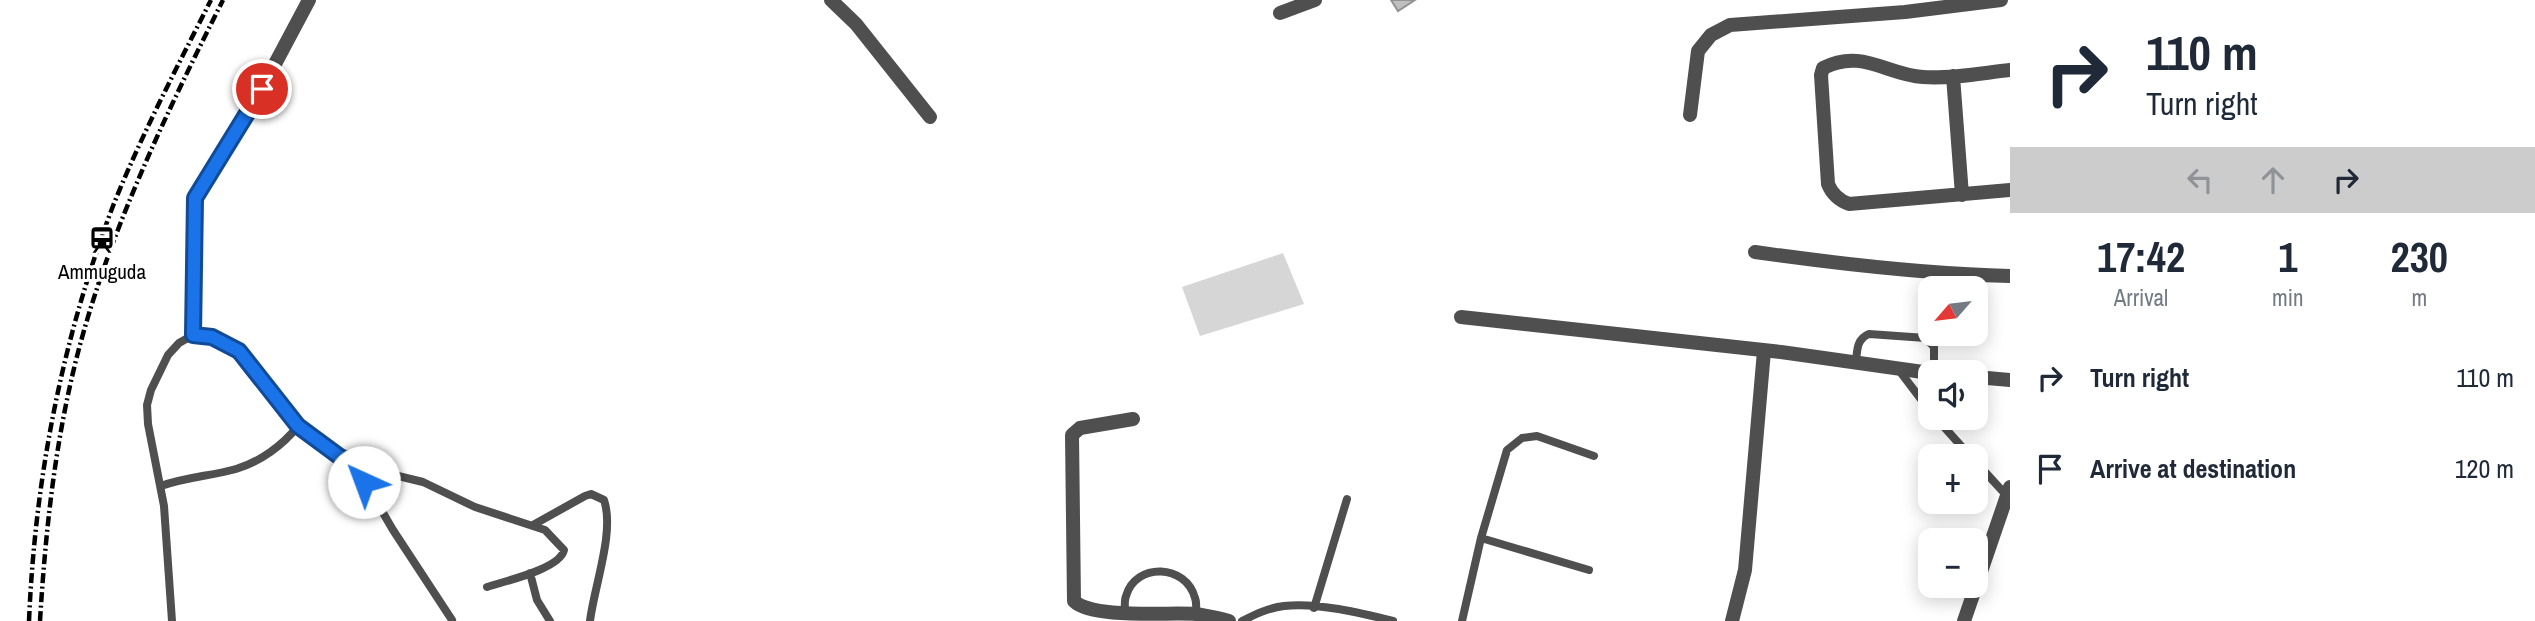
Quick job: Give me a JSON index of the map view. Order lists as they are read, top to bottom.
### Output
{
  "places": {
    "station": ["Ammuguda"]
  },
  "north": "bottom left",
  "page": {
    "turn": ["110 m", "Turn right"],
    "eta": [
      "17:42",
      "Arrival",
      "1",
      "min",
      "230",
      "m"
    ],
    "map_buttons": ["+", "−"],
    "list": [
      {
        "name": "Turn right",
        "value": "110 m"
      },
      {
        "name": "Arrive at destination",
        "value": "120 m"
      }
    ]
  }
}
